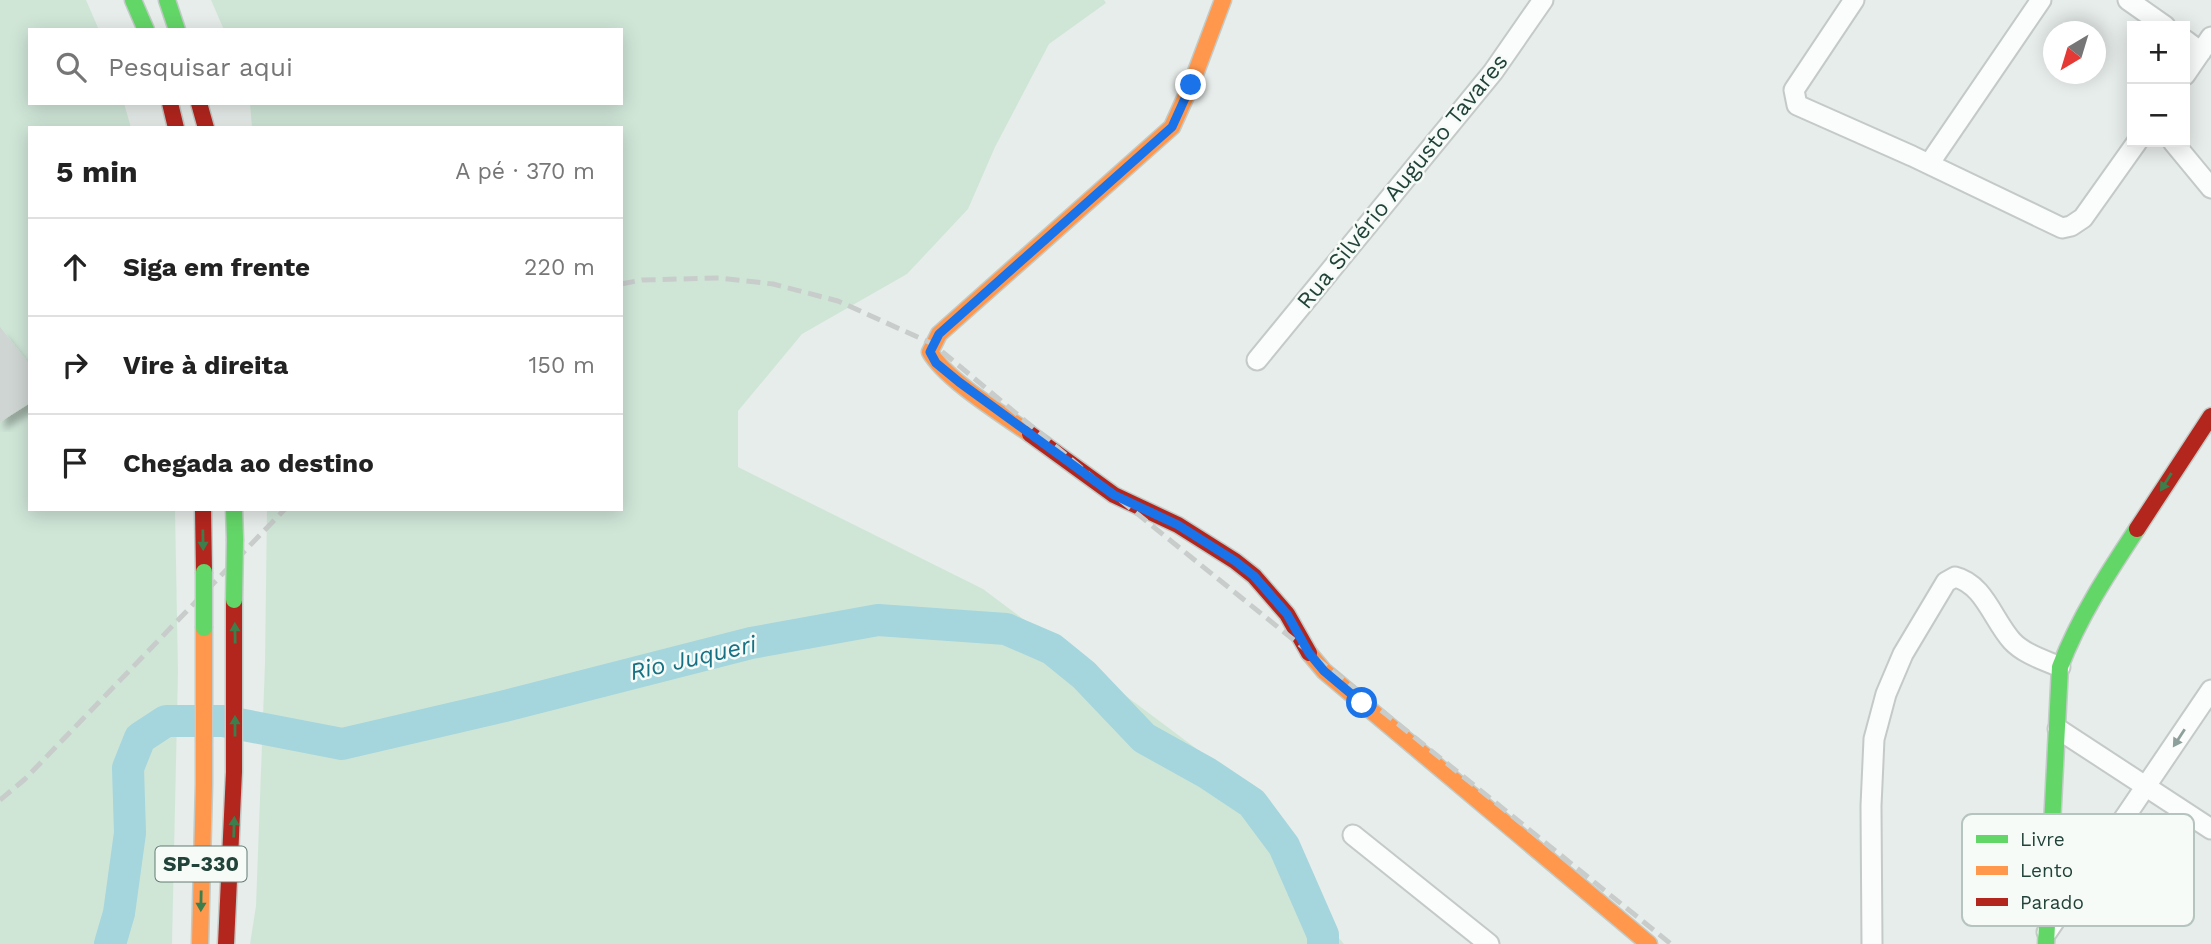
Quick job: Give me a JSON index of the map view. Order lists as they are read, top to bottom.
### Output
{
  "streets": {
    "main road": ["SP-330"],
    "street": ["Rua Silvério Augusto Tavares"]
  },
  "water": ["Rio Juqueri"],
  "legend": ["Livre", "Lento", "Parado"],
  "north": "bottom left",
  "page": {
    "map_buttons": ["+", "−"],
    "search": "Pesquisar aqui",
    "heading": ["5 min", "A pé · 370 m"],
    "list": [
      ["Siga em frente", "220 m"],
      ["Vire à direita", "150 m"],
      "Chegada ao destino"
    ]
  }
}
